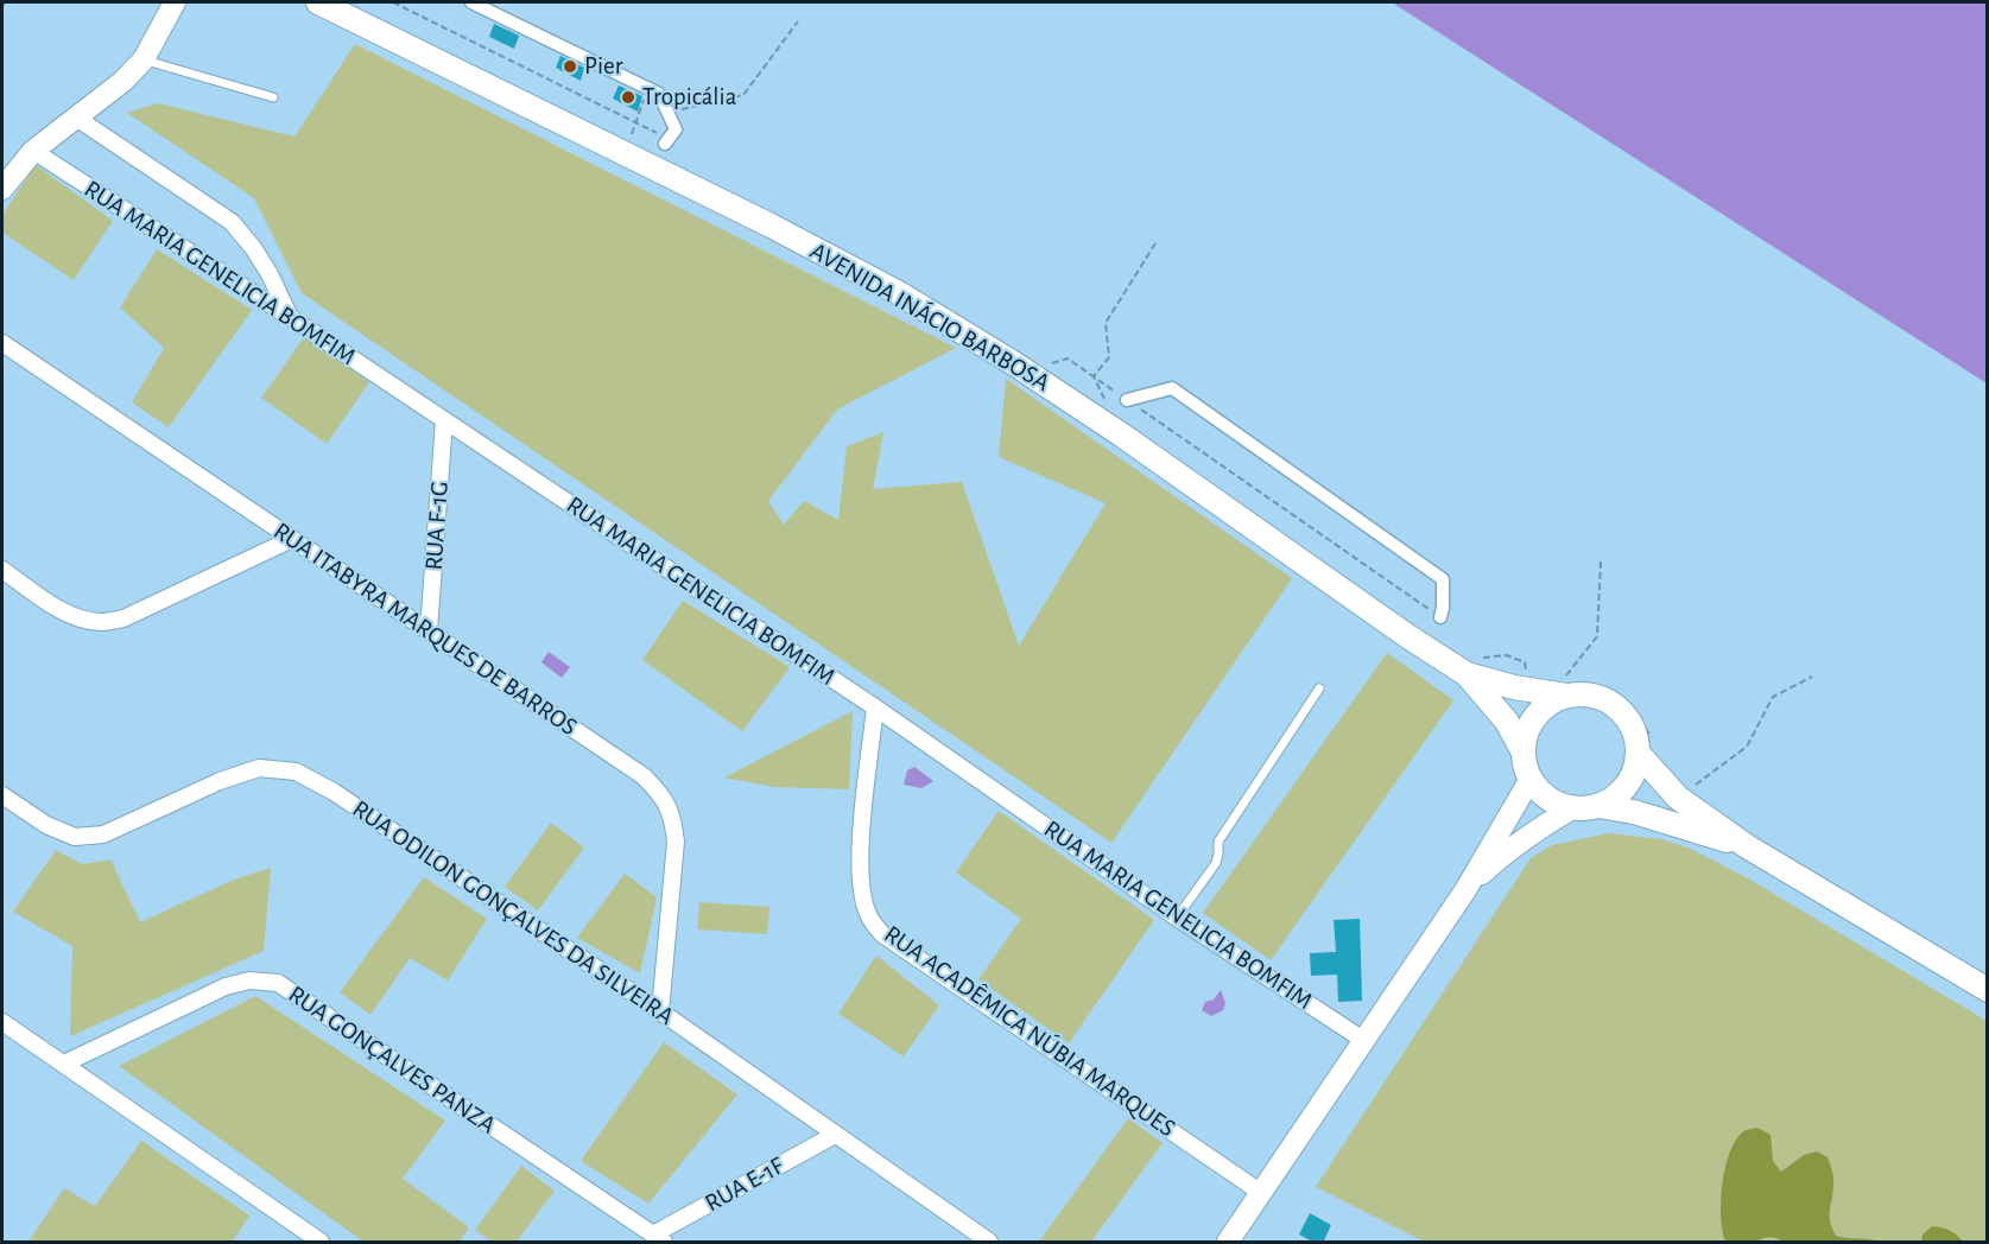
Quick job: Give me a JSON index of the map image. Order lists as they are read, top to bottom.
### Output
{
  "streets": {
    "main road": ["AVENIDA INÁCIO BARBOSA"],
    "street": [
      "RUA MARIA GENELICIA BOMFIM",
      "RUA F-1G",
      "RUA ITABYRA MARQUES DE BARROS",
      "RUA ODILON GONÇALVES DA SILVEIRA",
      "RUA ACADÊMICA NÚBIA MARQUES",
      "RUA GONÇALVES PANZA",
      "RUA E-1F"
    ]
  },
  "crossings": [
    ["RUA MARIA GENELICIA BOMFIM", "RUA F-1G"],
    ["RUA MARIA GENELICIA BOMFIM", "RUA ACADÊMICA NÚBIA MARQUES"],
    ["RUA F-1G", "RUA ITABYRA MARQUES DE BARROS"],
    ["RUA ITABYRA MARQUES DE BARROS", "RUA ODILON GONÇALVES DA SILVEIRA"],
    ["RUA ODILON GONÇALVES DA SILVEIRA", "RUA E-1F"],
    ["RUA GONÇALVES PANZA", "RUA E-1F"]
  ],
  "places": ["Pier", "Tropicália"]
}
